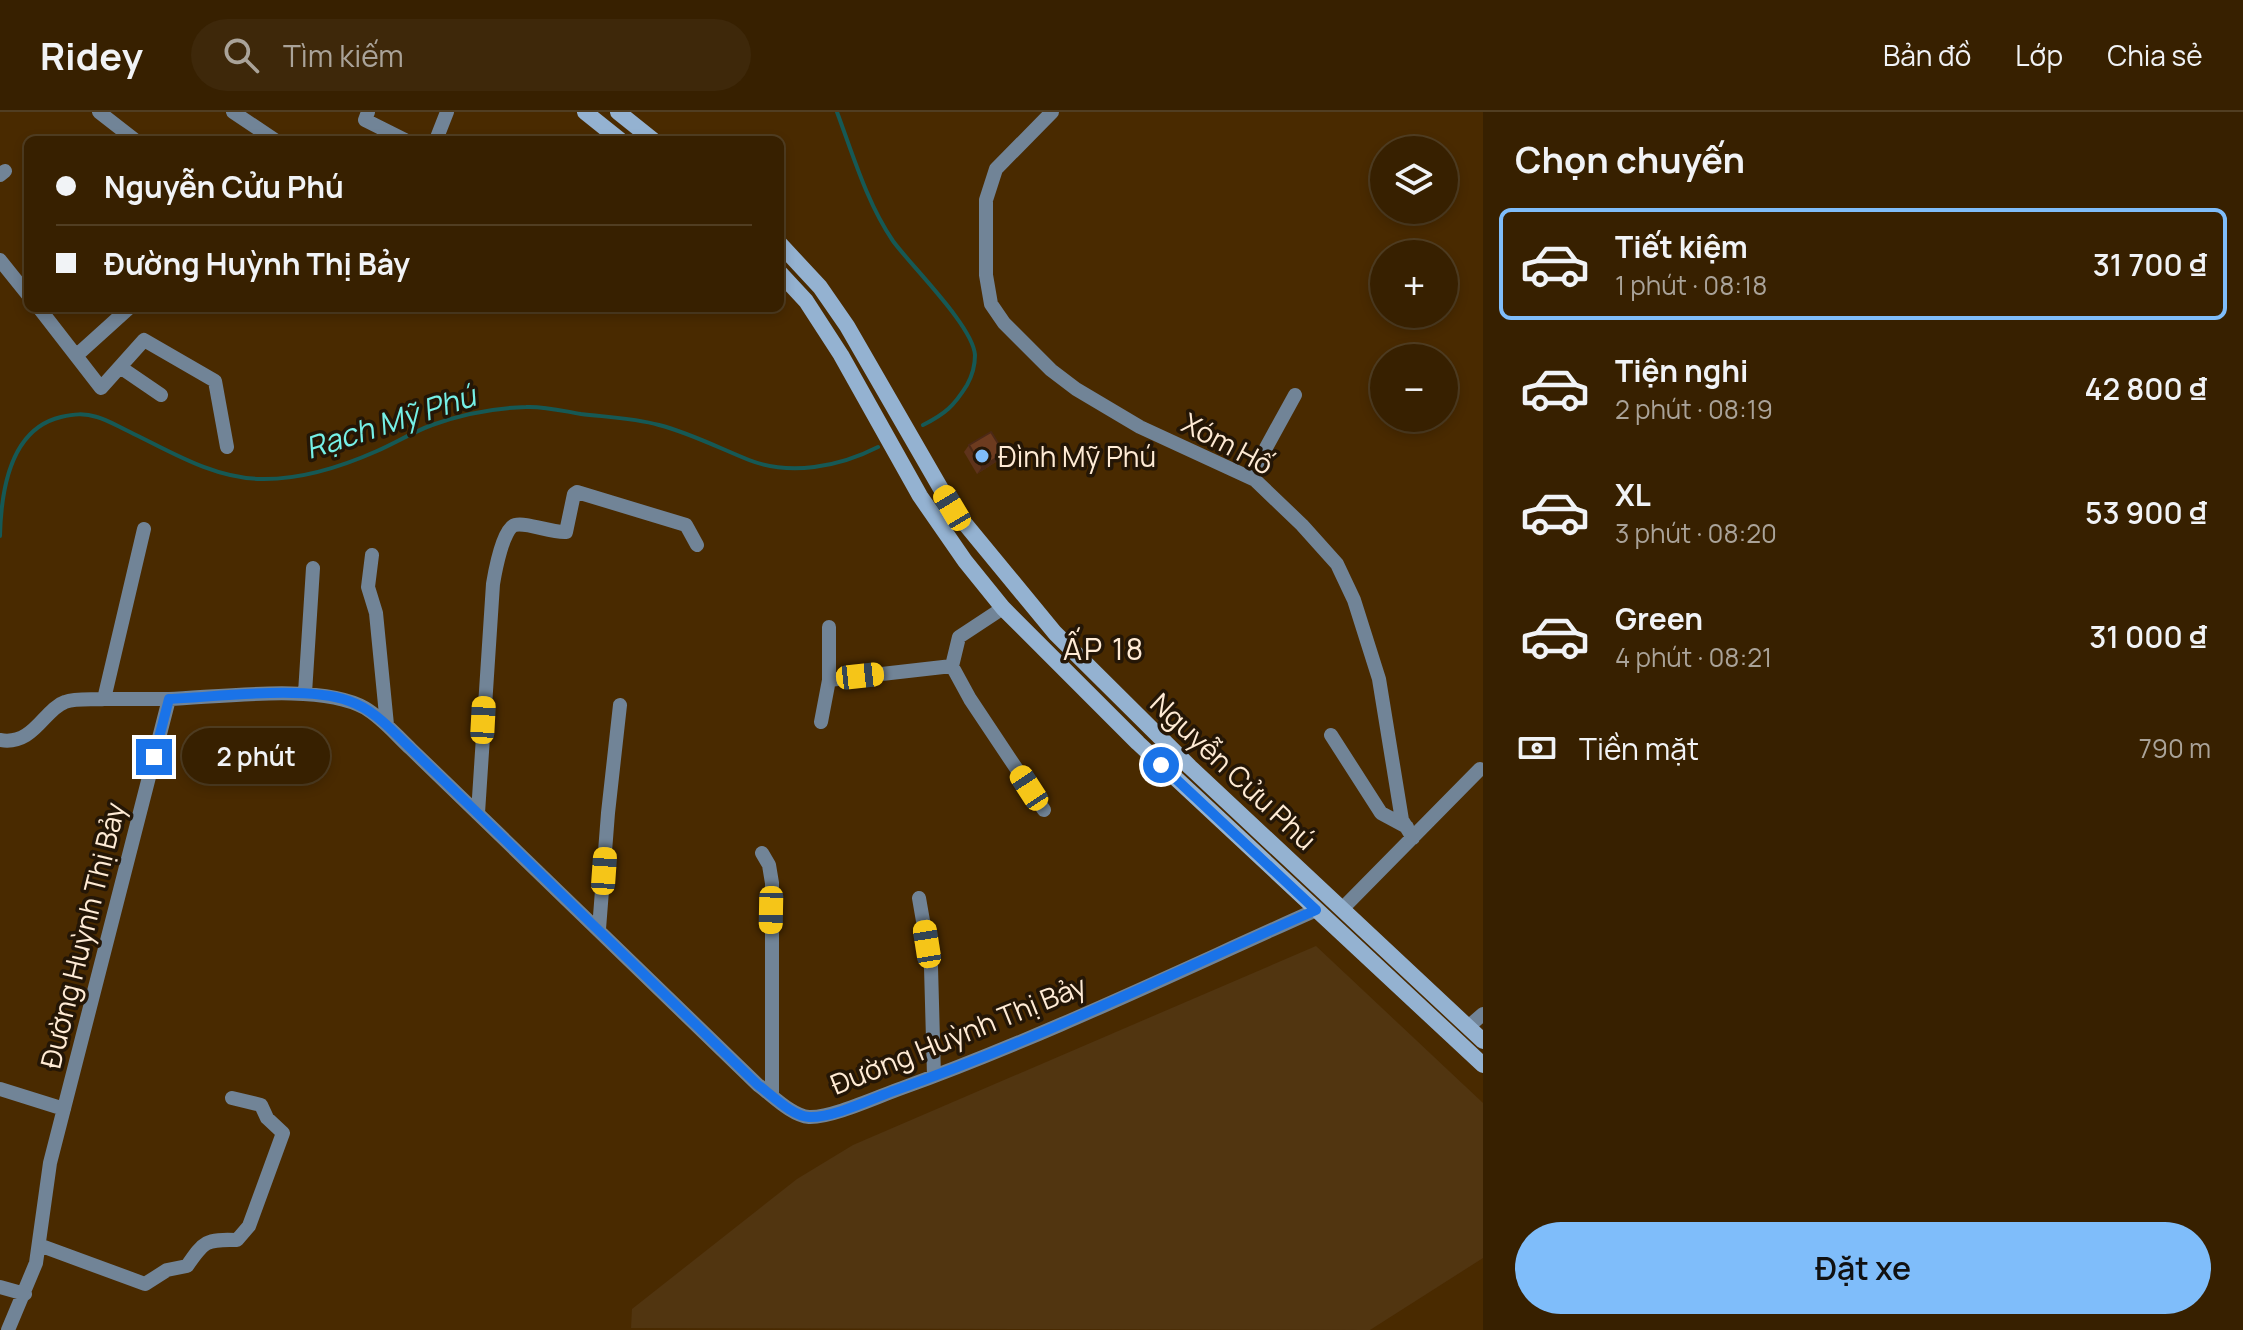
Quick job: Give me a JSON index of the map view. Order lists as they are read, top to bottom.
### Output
{
  "streets": {
    "main road": ["Nguyễn Cửu Phú"],
    "street": ["Xóm Hố", "Đường Huỳnh Thị Bảy"]
  },
  "crossings": [
    ["Nguyễn Cửu Phú", "Đường Huỳnh Thị Bảy"]
  ],
  "districts": ["ẤP 18"],
  "water": ["Rạch Mỹ Phú"],
  "places": ["Đình Mỹ Phú"],
  "page": {
    "header": "Ridey",
    "search": "Tìm kiếm",
    "nav": ["Bản đồ", "Lớp", "Chia sẻ"],
    "heading": "Chọn chuyến",
    "map_buttons": ["+", "−"],
    "banner": ["Nguyễn Cửu Phú", "Đường Huỳnh Thị Bảy"],
    "list": [
      {
        "name": "Tiết kiệm",
        "note": "1 phút · 08:18",
        "value": "31 700 ₫"
      },
      {
        "name": "Tiện nghi",
        "note": "2 phút · 08:19",
        "value": "42 800 ₫"
      },
      {
        "name": "XL",
        "note": "3 phút · 08:20",
        "value": "53 900 ₫"
      },
      {
        "name": "Green",
        "note": "4 phút · 08:21",
        "value": "31 000 ₫"
      }
    ],
    "pay": ["Tiền mặt", "790 m"],
    "bubble": "2 phút",
    "buttons": "Đặt xe"
  }
}
